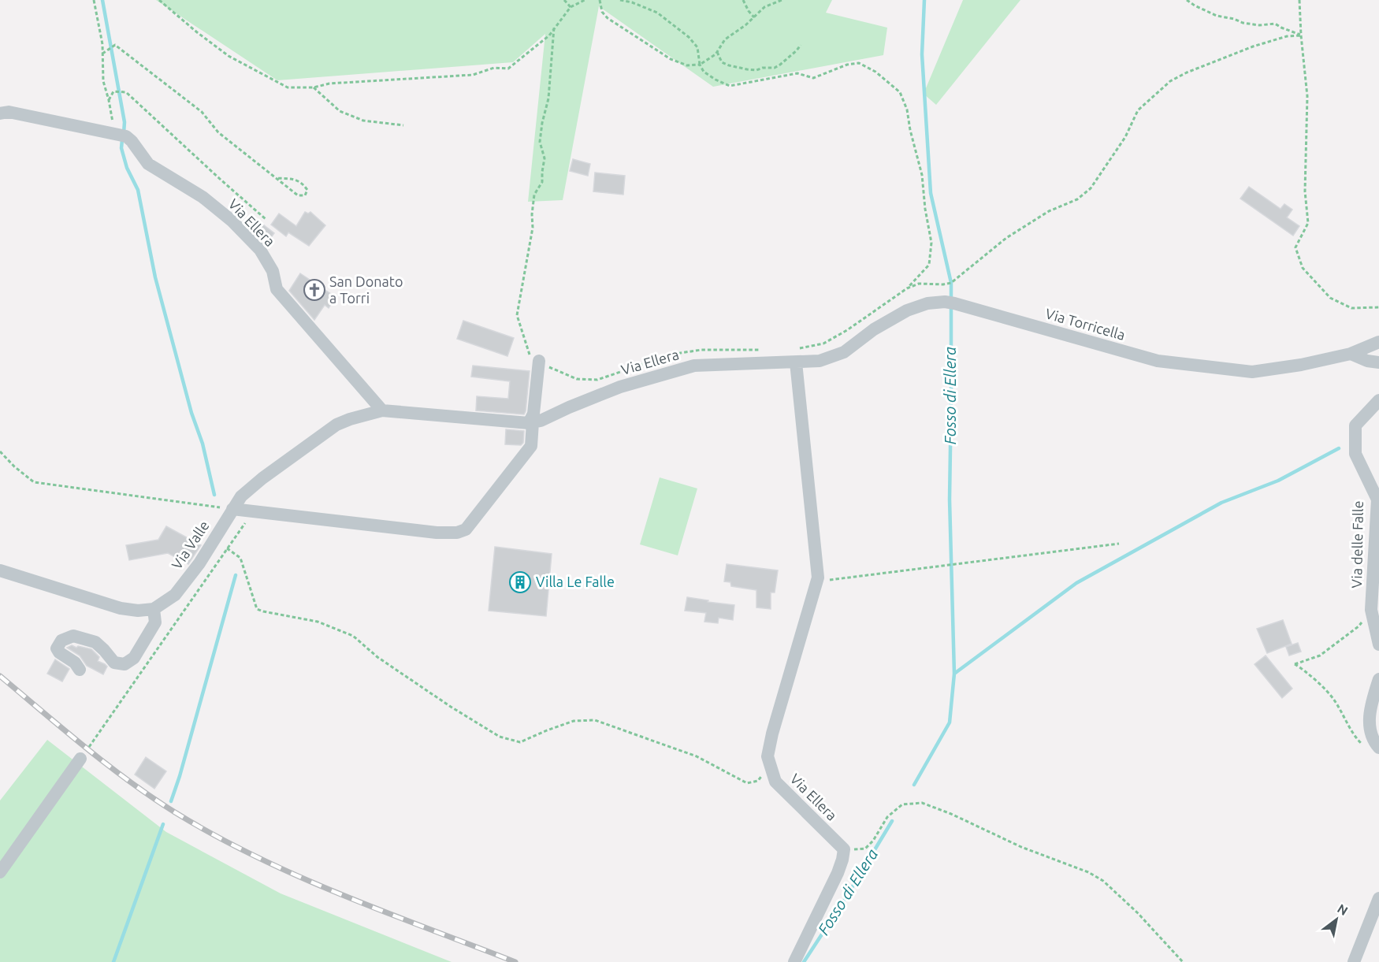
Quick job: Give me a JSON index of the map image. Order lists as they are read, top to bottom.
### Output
{
  "streets": {
    "street": [
      "Via Ellera",
      "Via Torricella",
      "Via delle Falle",
      "Via Valle"
    ]
  },
  "crossings": [
    ["Via Ellera", "Via Torricella"],
    ["Via Ellera", "Via Valle"]
  ],
  "water": ["Fosso di Ellera"],
  "places": {
    "church": ["San Donato a Torri"],
    "building": ["Villa Le Falle"]
  },
  "north": "top right"
}
